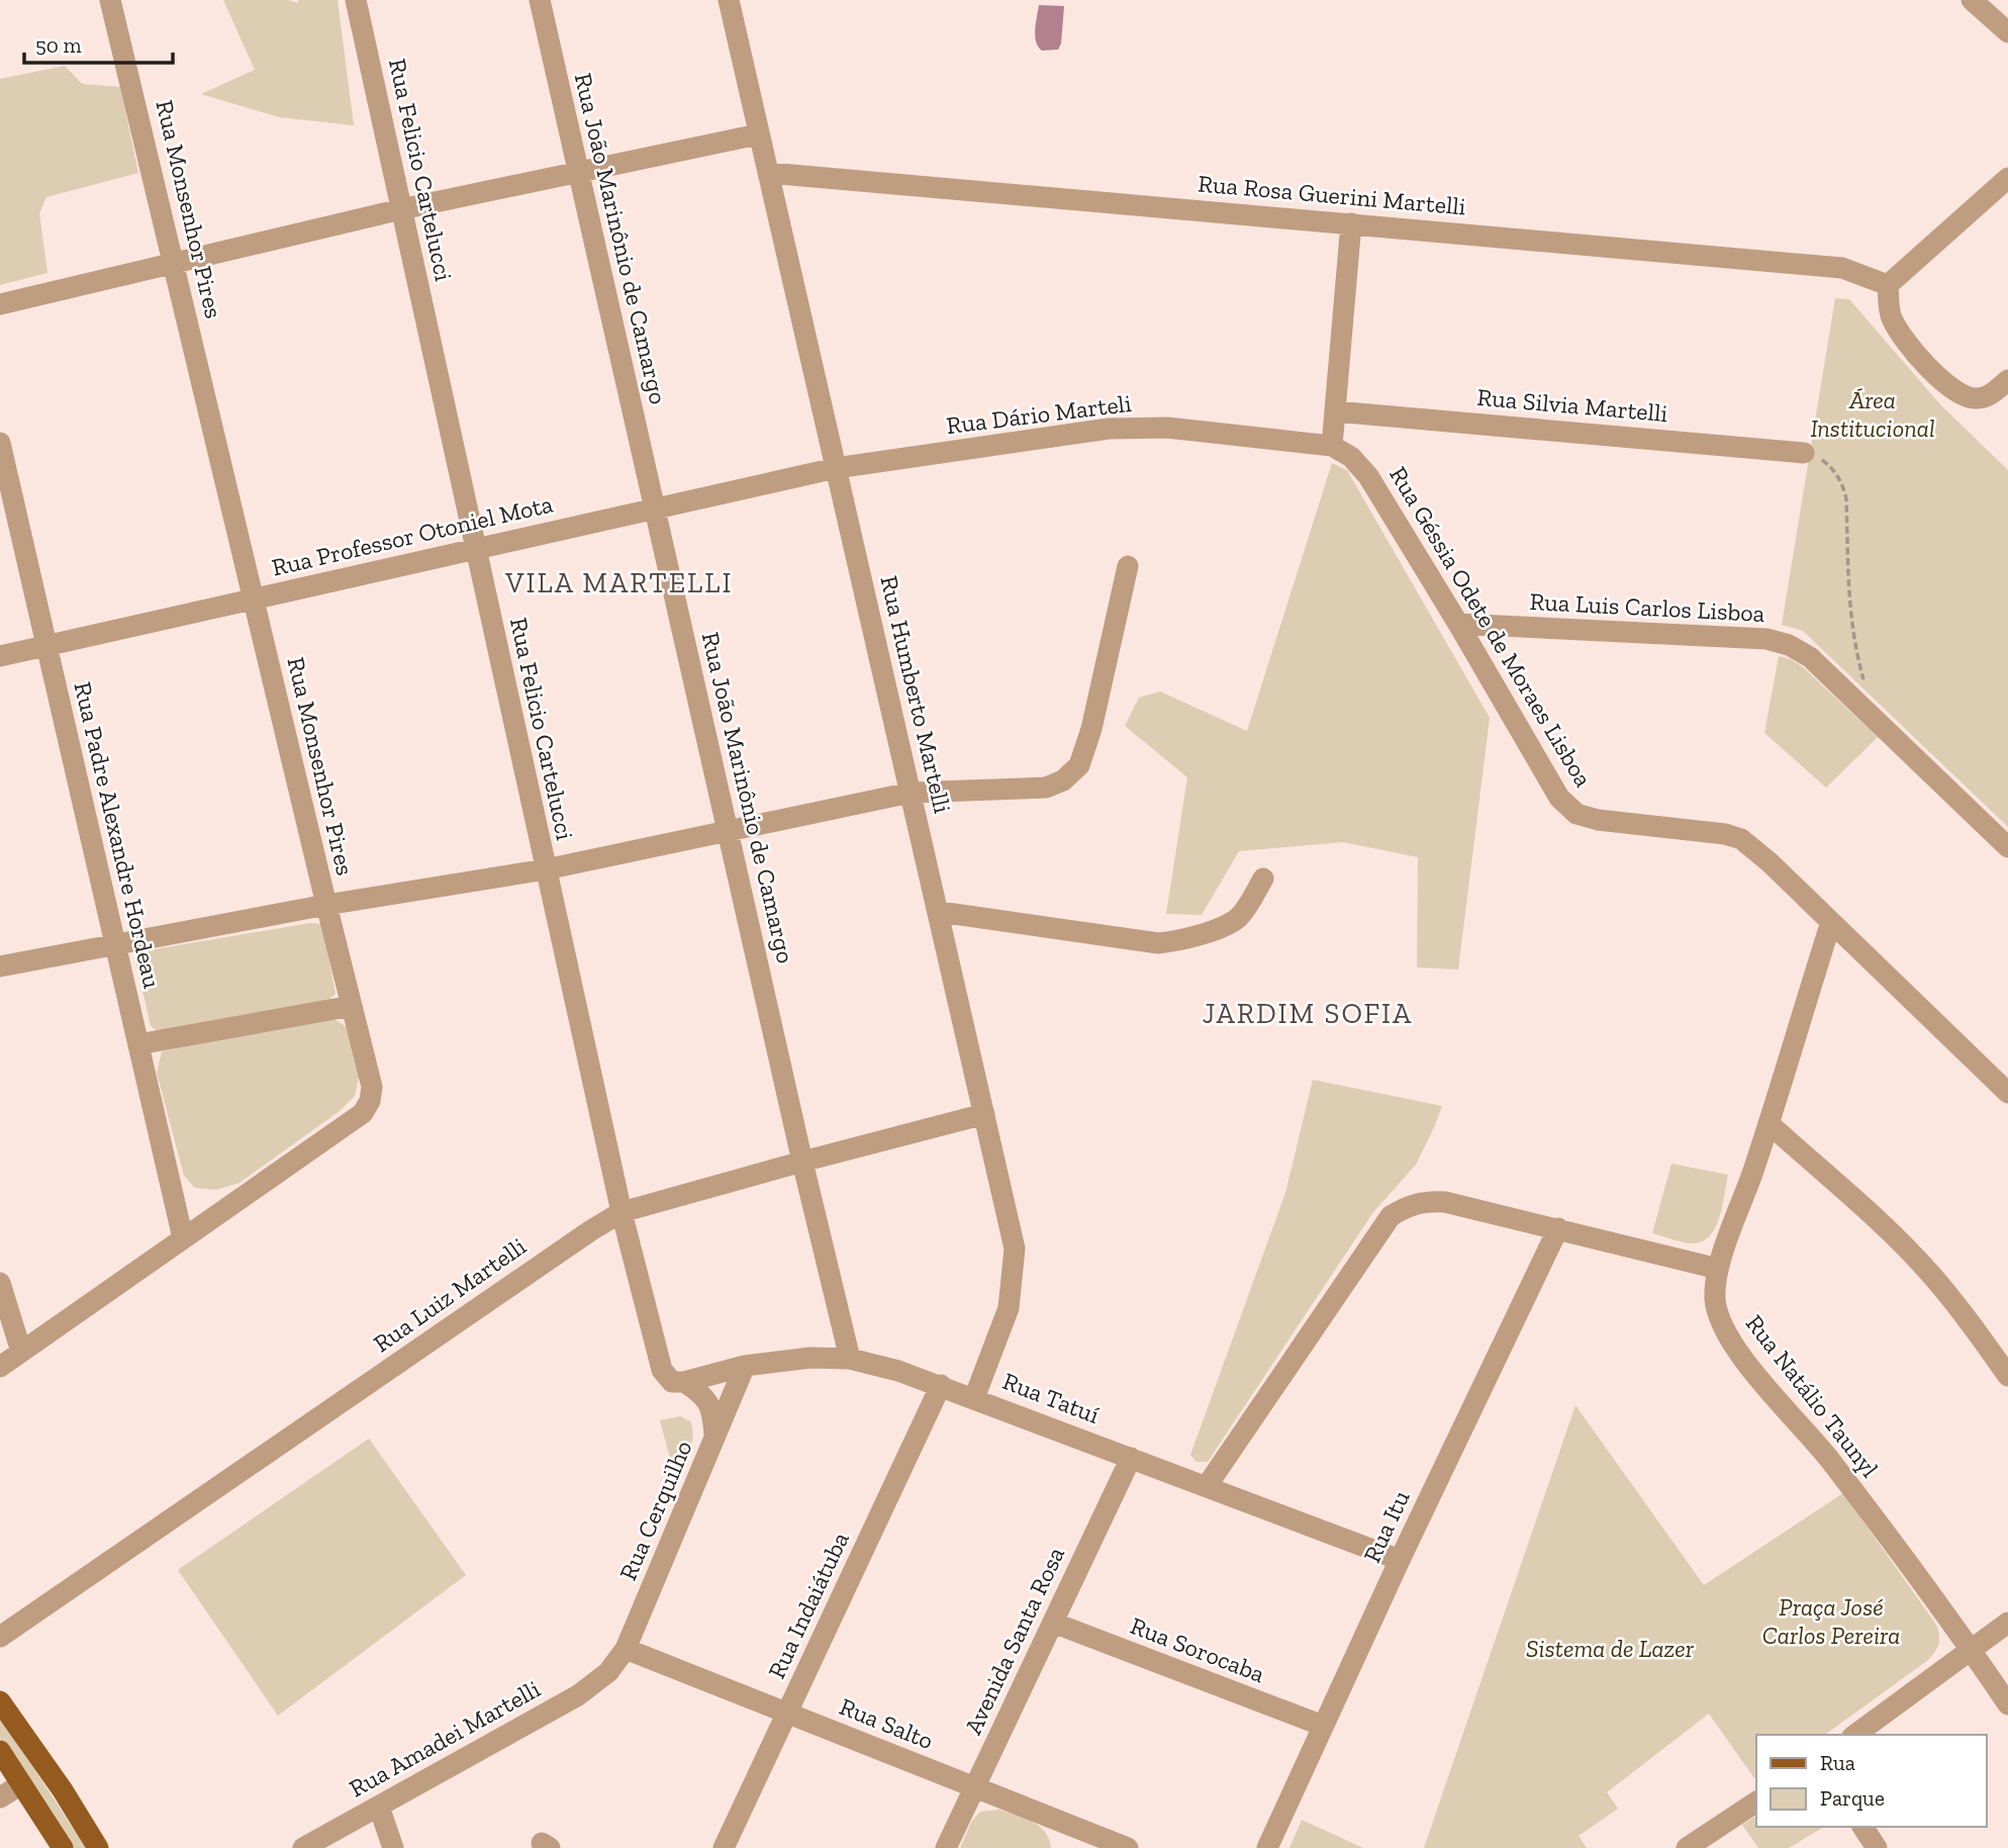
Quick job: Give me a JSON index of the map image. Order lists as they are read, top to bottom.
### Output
{
  "streets": {
    "street": [
      "Rua Felicio Cartelucci",
      "Rua Rosa Guerini Martelli",
      "Rua Monsenhor Pires",
      "Rua João Marinônio de Camargo",
      "Rua Silvia Martelli",
      "Rua Dário Marteli",
      "Rua Professor Otoniel Mota",
      "Rua Luis Carlos Lisboa",
      "Rua Géssia Odete de Moraes Lisboa",
      "Rua Humberto Martelli",
      "Rua Padre Alexandre Hordeau",
      "Rua Luiz Martelli",
      "Rua Natálio Taunyl",
      "Rua Tatuí",
      "Rua Cerquilho",
      "Rua Itu",
      "Rua Indaiátuba",
      "Avenida Santa Rosa",
      "Rua Sorocaba",
      "Rua Salto",
      "Rua Amadei Martelli"
    ]
  },
  "crossings": [
    ["Rua Felicio Cartelucci", "Rua Professor Otoniel Mota"],
    ["Rua Felicio Cartelucci", "Rua Luiz Martelli"],
    ["Rua Felicio Cartelucci", "Rua Tatuí"],
    ["Rua Rosa Guerini Martelli", "Rua Humberto Martelli"],
    ["Rua Monsenhor Pires", "Rua Professor Otoniel Mota"],
    ["Rua Monsenhor Pires", "Rua Padre Alexandre Hordeau"],
    ["Rua João Marinônio de Camargo", "Rua Professor Otoniel Mota"],
    ["Rua João Marinônio de Camargo", "Rua Luiz Martelli"],
    ["Rua João Marinônio de Camargo", "Rua Tatuí"],
    ["Rua Dário Marteli", "Rua Professor Otoniel Mota"],
    ["Rua Dário Marteli", "Rua Géssia Odete de Moraes Lisboa"],
    ["Rua Dário Marteli", "Rua Humberto Martelli"],
    ["Rua Professor Otoniel Mota", "Rua Humberto Martelli"],
    ["Rua Professor Otoniel Mota", "Rua Padre Alexandre Hordeau"],
    ["Rua Luis Carlos Lisboa", "Rua Géssia Odete de Moraes Lisboa"],
    ["Rua Géssia Odete de Moraes Lisboa", "Rua Natálio Taunyl"],
    ["Rua Humberto Martelli", "Rua Luiz Martelli"],
    ["Rua Humberto Martelli", "Rua Tatuí"],
    ["Rua Tatuí", "Rua Cerquilho"],
    ["Rua Tatuí", "Rua Itu"],
    ["Rua Tatuí", "Rua Indaiátuba"],
    ["Rua Tatuí", "Avenida Santa Rosa"],
    ["Rua Cerquilho", "Rua Salto"],
    ["Rua Cerquilho", "Rua Amadei Martelli"],
    ["Rua Itu", "Rua Sorocaba"],
    ["Rua Indaiátuba", "Rua Salto"],
    ["Avenida Santa Rosa", "Rua Sorocaba"],
    ["Avenida Santa Rosa", "Rua Salto"]
  ],
  "districts": ["VILA MARTELLI", "JARDIM SOFIA"],
  "parks": ["Área Institucional", "Praça José Carlos Pereira", "Sistema de Lazer"],
  "legend": ["Rua", "Parque"],
  "scale_bar": "50 m"
}
